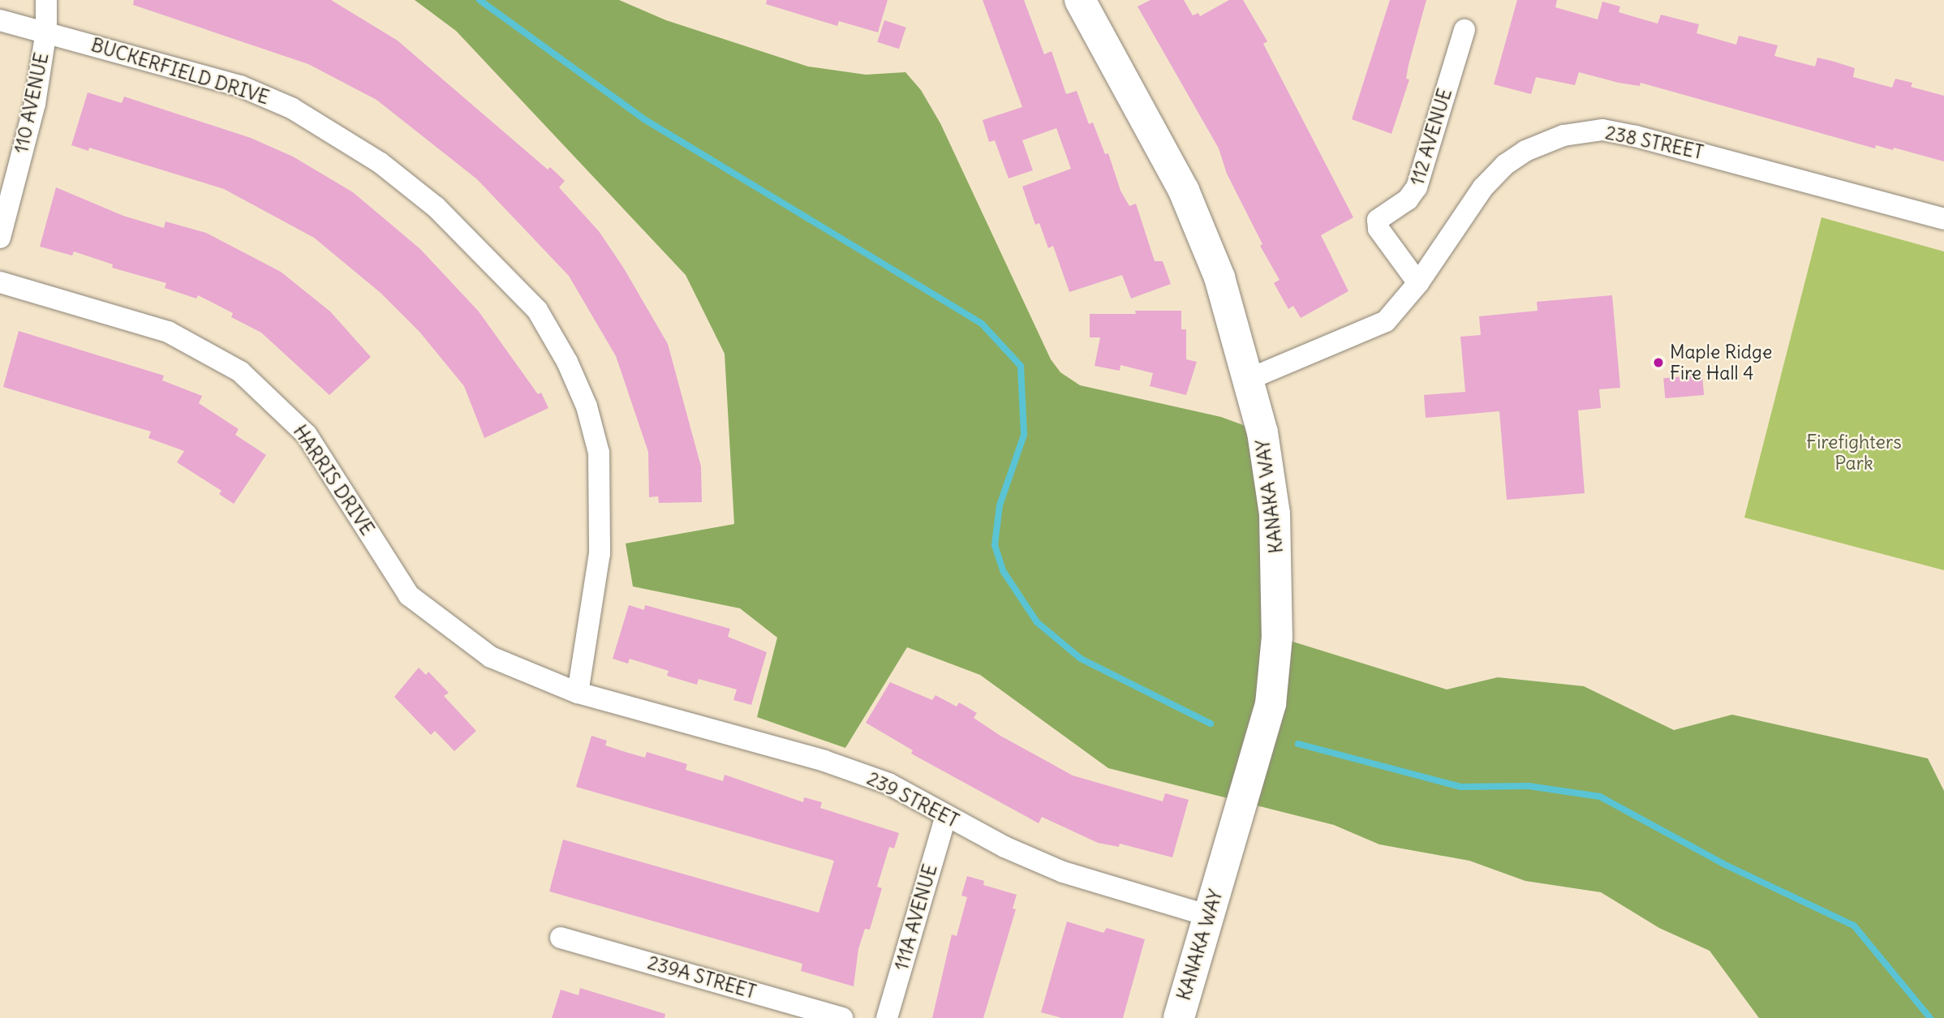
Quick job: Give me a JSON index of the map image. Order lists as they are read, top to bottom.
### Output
{
  "streets": {
    "main road": ["KANAKA WAY"],
    "street": [
      "BUCKERFIELD DRIVE",
      "110 AVENUE",
      "112 AVENUE",
      "238 STREET",
      "HARRIS DRIVE",
      "239 STREET",
      "111A AVENUE",
      "239A STREET"
    ]
  },
  "crossings": [
    ["BUCKERFIELD DRIVE", "110 AVENUE"],
    ["BUCKERFIELD DRIVE", "HARRIS DRIVE"],
    ["BUCKERFIELD DRIVE", "239 STREET"],
    ["112 AVENUE", "238 STREET"],
    ["238 STREET", "KANAKA WAY"],
    ["HARRIS DRIVE", "239 STREET"],
    ["KANAKA WAY", "239 STREET"],
    ["239 STREET", "111A AVENUE"]
  ],
  "parks": ["Firefighters Park"],
  "places": ["Maple Ridge Fire Hall 4"]
}
